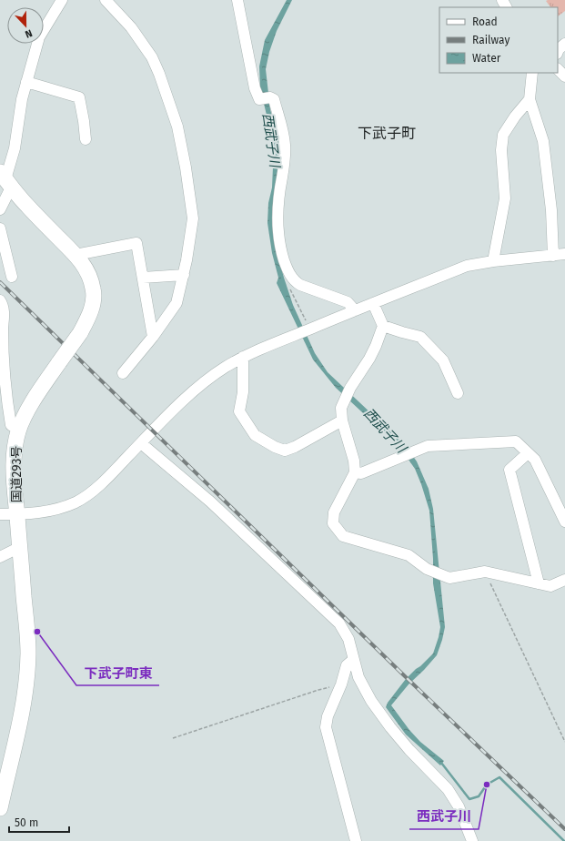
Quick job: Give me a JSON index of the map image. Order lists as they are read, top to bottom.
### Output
{
  "streets": {
    "highway": ["国道293号"]
  },
  "districts": ["下武子町"],
  "water": ["西武子川"],
  "places": ["下武子町東", "西武子川"],
  "legend": ["Road", "Railway", "Water"],
  "scale_bar": "50 m",
  "north": "bottom"
}
